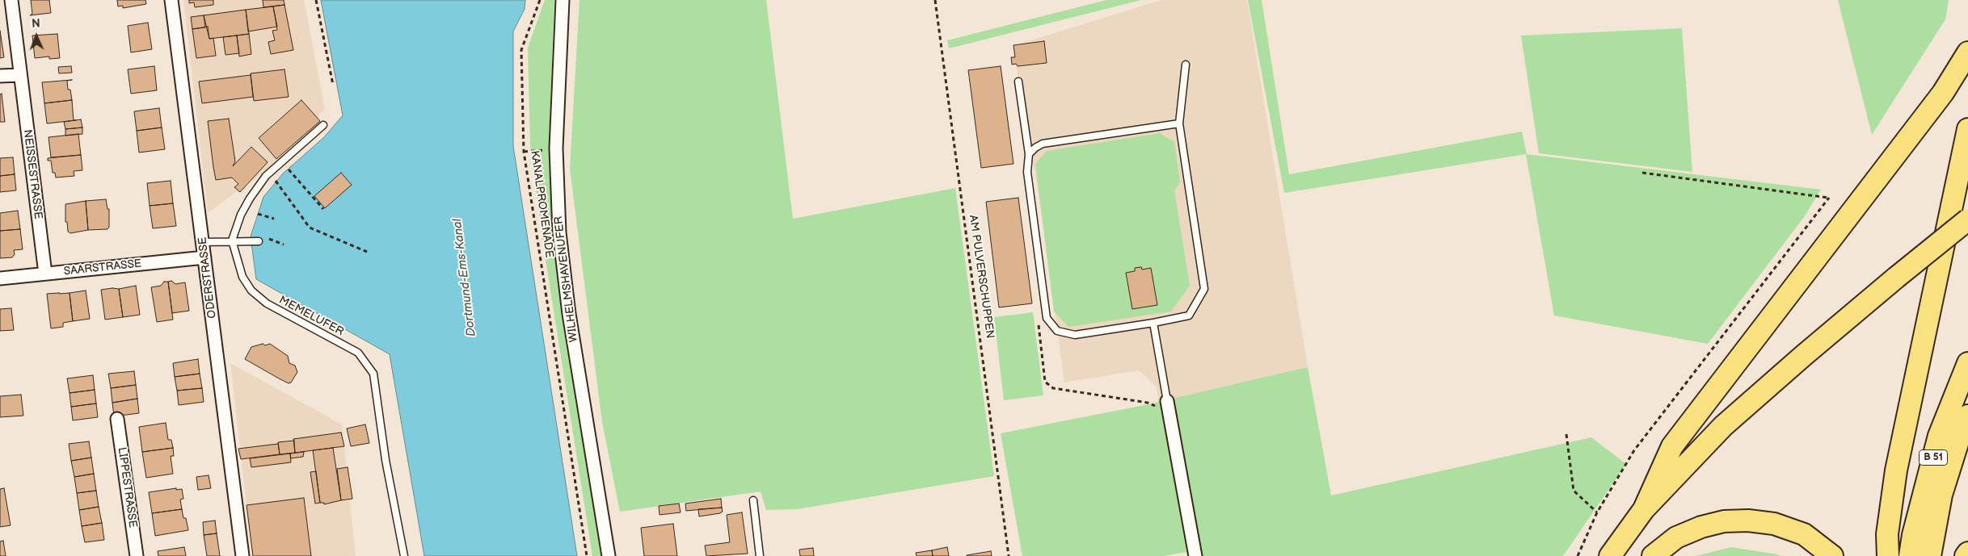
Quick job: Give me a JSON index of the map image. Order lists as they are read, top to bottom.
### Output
{
  "streets": {
    "highway": ["B 51"],
    "street": [
      "NEISSESTRASSE",
      "SAARSTRASSE",
      "ODERSTRASSE",
      "WILHELMSHAVENUFER",
      "LIPPESTRASSE"
    ],
    "lane": ["MEMELUFER"],
    "path": ["KANALPROMENADE", "AM PULVERSCHUPPEN"]
  },
  "crossings": [
    ["NEISSESTRASSE", "SAARSTRASSE"],
    ["SAARSTRASSE", "ODERSTRASSE"]
  ],
  "water": ["Dortmund-Ems-Kanal"],
  "north": "top"
}
